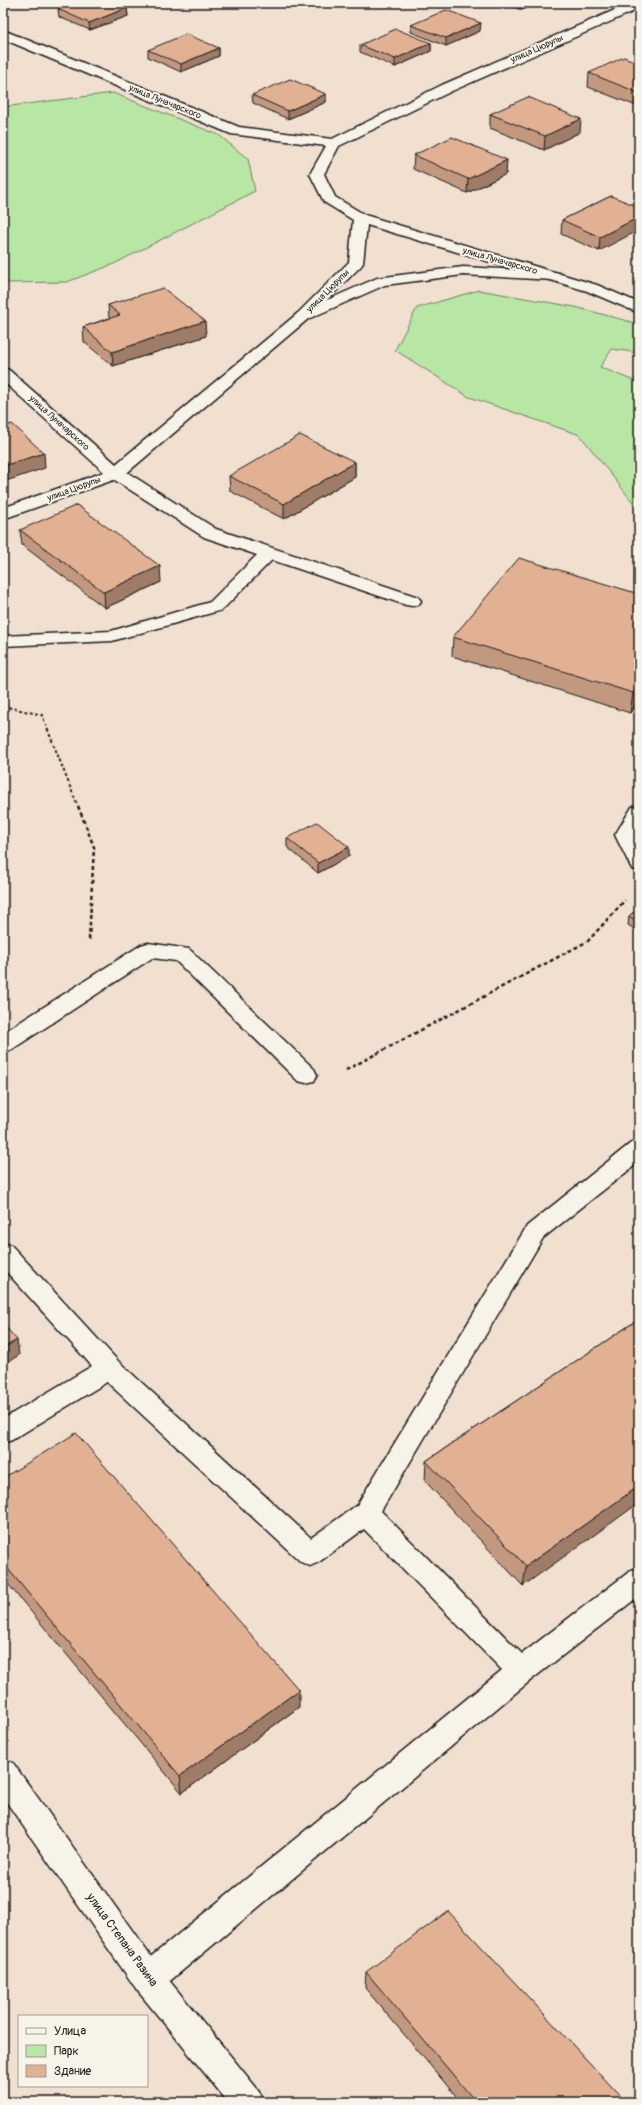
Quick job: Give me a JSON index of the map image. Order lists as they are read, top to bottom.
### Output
{
  "streets": {
    "street": ["улица Цюрупы", "улица Луначарского", "улица Степана Разина"]
  },
  "crossings": [
    ["улица Цюрупы", "улица Луначарского"]
  ],
  "legend": ["Улица", "Парк", "Здание"]
}
